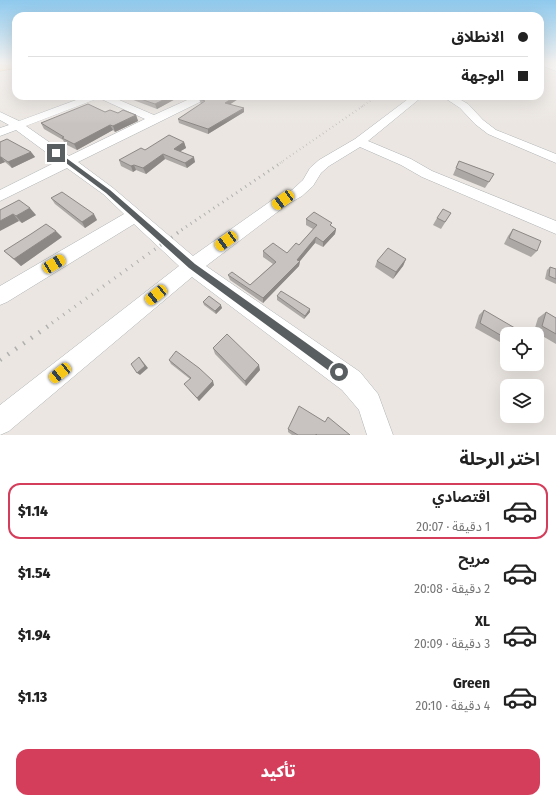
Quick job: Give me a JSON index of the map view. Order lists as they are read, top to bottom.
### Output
{
  "page": {
    "banner": ["الانطلاق", "الوجهة"],
    "heading": "اختر الرحلة",
    "list": [
      {
        "name": "اقتصادي",
        "note": "1 دقيقة · 20:07",
        "value": "$1.14"
      },
      {
        "name": "مريح",
        "note": "2 دقيقة · 20:08",
        "value": "$1.54"
      },
      {
        "name": "XL",
        "note": "3 دقيقة · 20:09",
        "value": "$1.94"
      },
      {
        "name": "Green",
        "note": "4 دقيقة · 20:10",
        "value": "$1.13"
      }
    ],
    "buttons": "تأكيد"
  }
}
